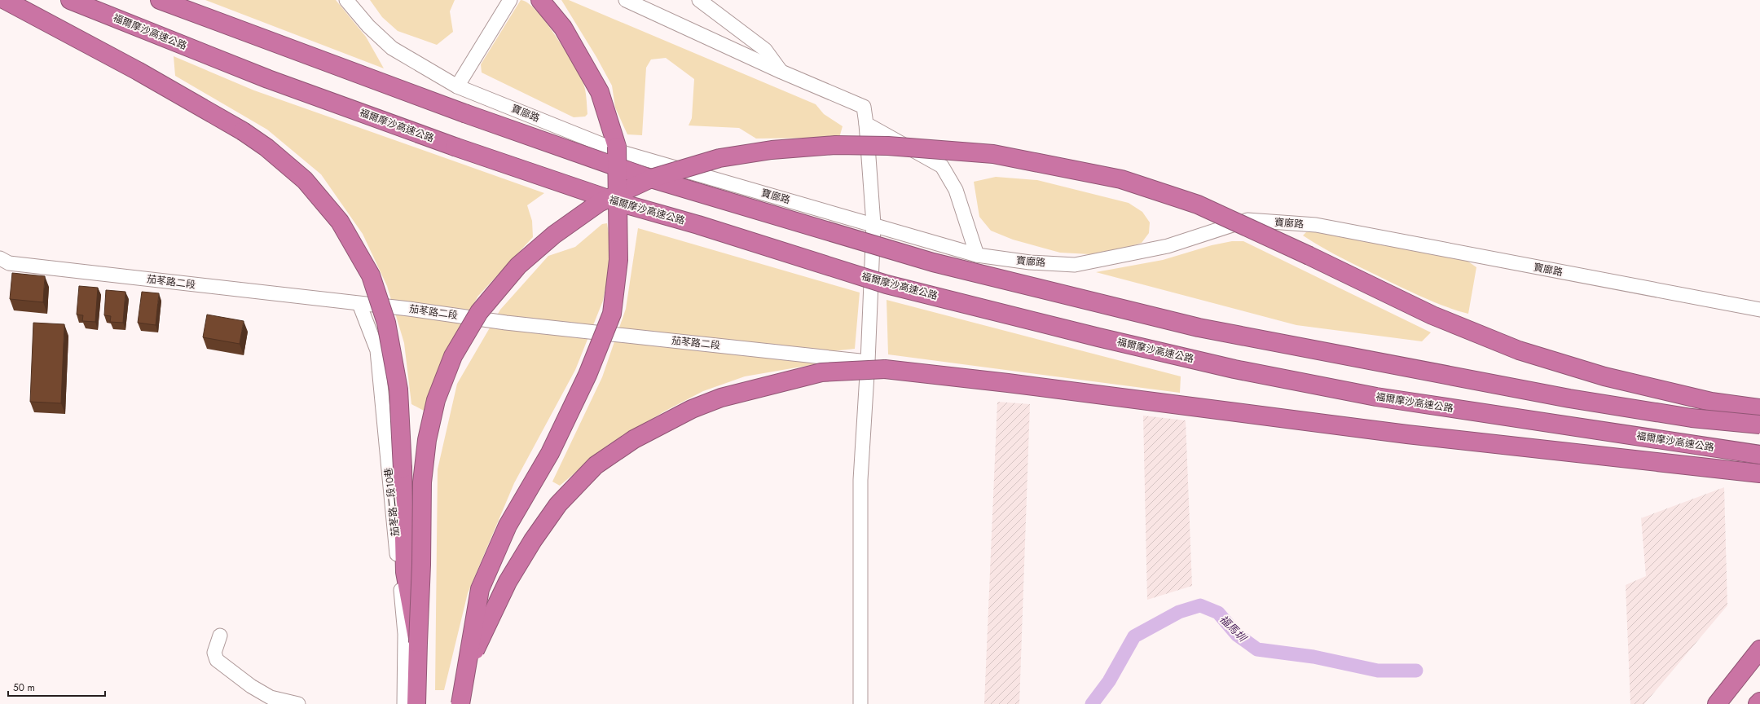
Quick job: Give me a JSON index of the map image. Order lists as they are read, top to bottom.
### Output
{
  "streets": {
    "highway": ["福爾摩沙高速公路"],
    "street": ["寶廍路", "茄苳路二段", "茄苳路二段10巷"]
  },
  "crossings": [
    ["茄苳路二段", "茄苳路二段10巷"]
  ],
  "water": ["福馬圳"],
  "scale_bar": "50 m"
}
